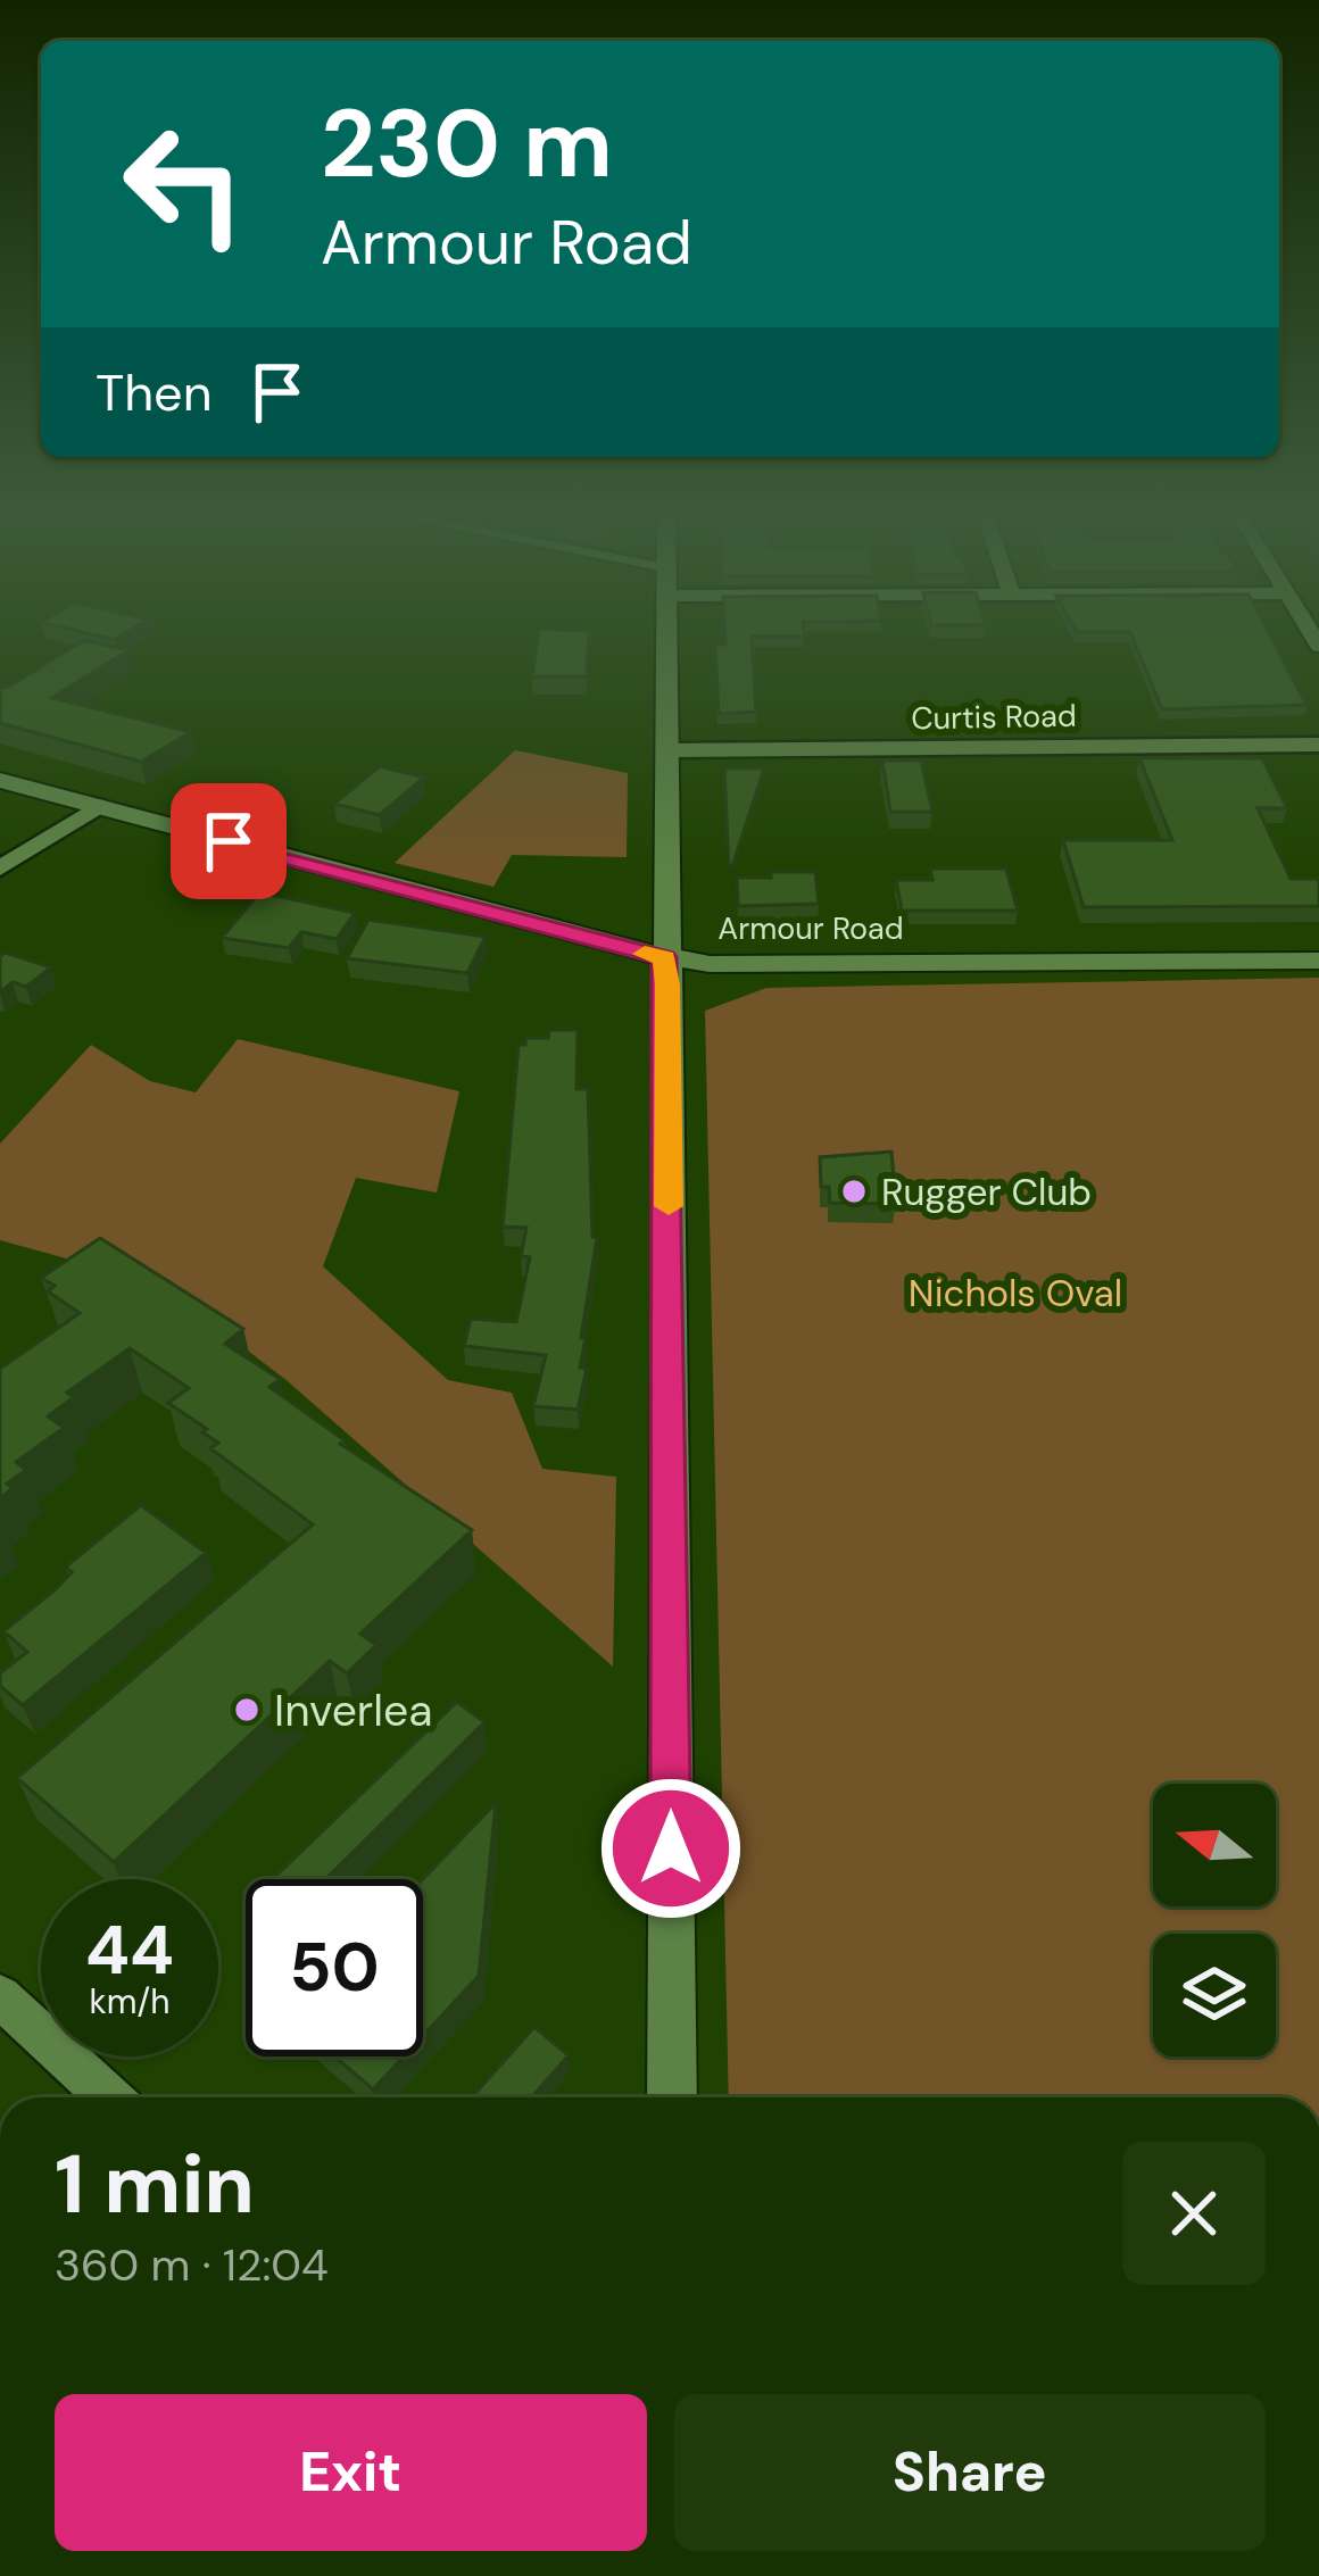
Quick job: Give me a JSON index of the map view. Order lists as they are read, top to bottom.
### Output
{
  "streets": {
    "main road": ["Armour Road"],
    "street": ["Curtis Road"]
  },
  "parks": ["Nichols Oval"],
  "places": ["Rugger Club", "Inverlea"],
  "north": "left",
  "page": {
    "turn": ["230 m", "Armour Road"],
    "then": "Then",
    "speed": "44 km/h",
    "limit": "50",
    "heading": ["1 min", "360 m · 12:04"],
    "buttons": ["Exit", "Share"]
  }
}
